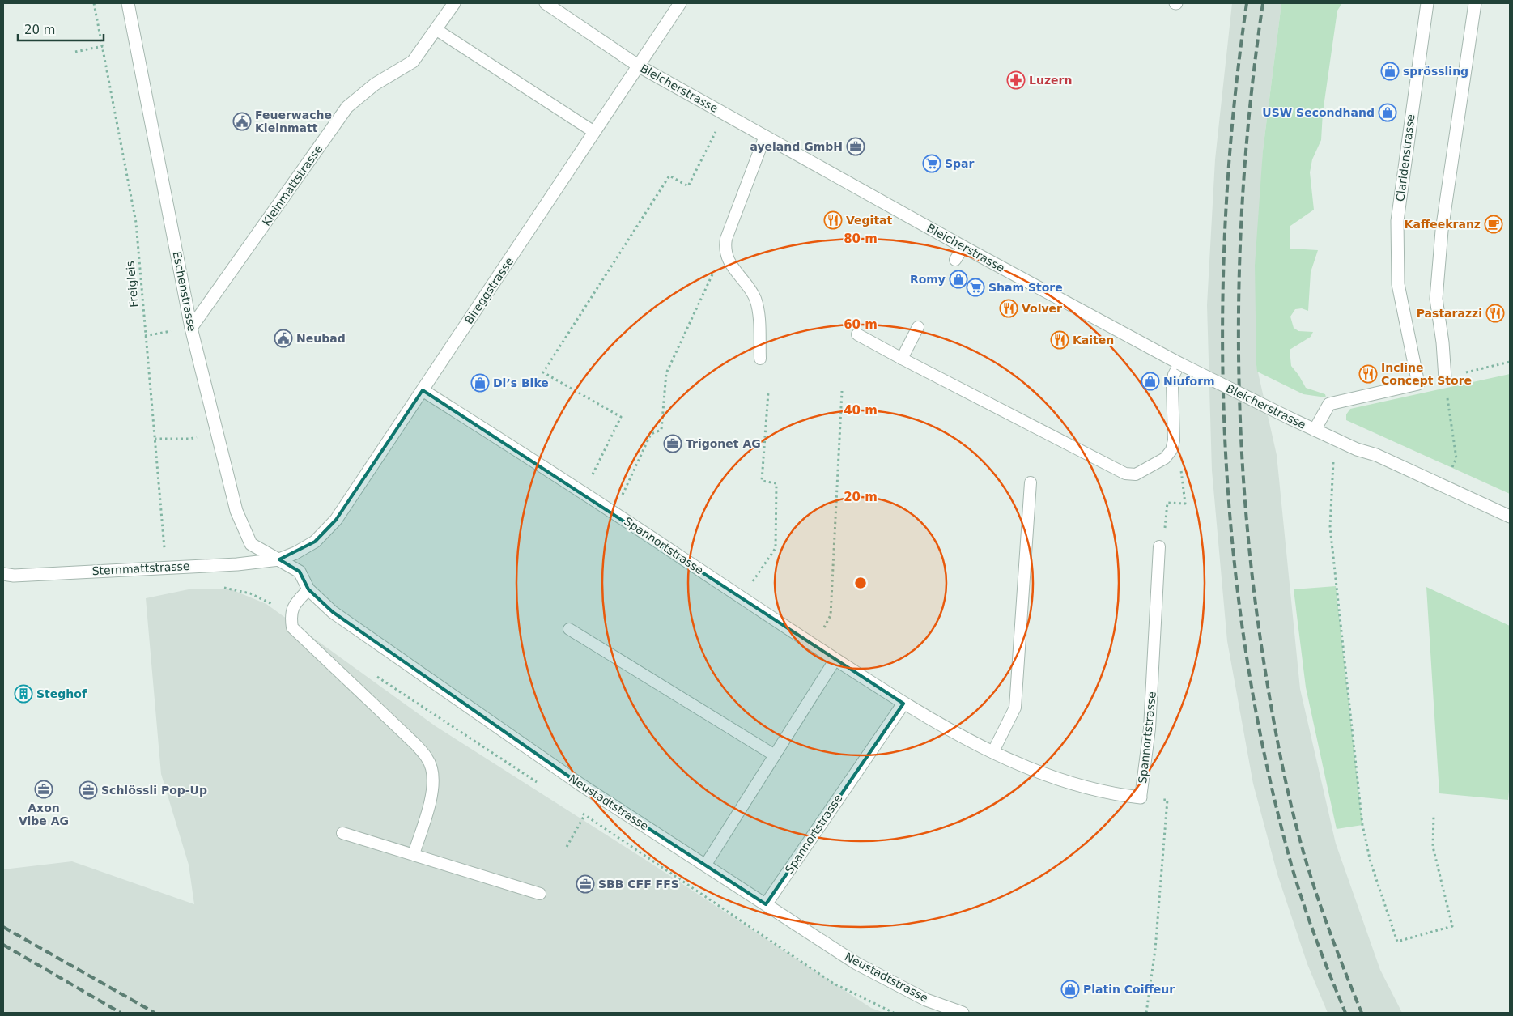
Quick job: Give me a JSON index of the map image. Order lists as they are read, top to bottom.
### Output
{
  "streets": {
    "street": [
      "Bleicherstrasse",
      "Claridenstrasse",
      "Kleinmattstrasse",
      "Bireggstrasse",
      "Eschenstrasse",
      "Spannortstrasse",
      "Sternmattstrasse",
      "Neustadtstrasse"
    ],
    "path": ["Freigleis"]
  },
  "crossings": [
    ["Bleicherstrasse", "Claridenstrasse"],
    ["Bleicherstrasse", "Bireggstrasse"],
    ["Kleinmattstrasse", "Eschenstrasse"],
    ["Freigleis", "Sternmattstrasse"],
    ["Bireggstrasse", "Eschenstrasse"],
    ["Bireggstrasse", "Spannortstrasse"],
    ["Bireggstrasse", "Sternmattstrasse"],
    ["Bireggstrasse", "Neustadtstrasse"],
    ["Eschenstrasse", "Sternmattstrasse"],
    ["Eschenstrasse", "Neustadtstrasse"],
    ["Spannortstrasse", "Neustadtstrasse"],
    ["Sternmattstrasse", "Neustadtstrasse"]
  ],
  "places": {
    "shop": [
      "sprössling",
      "USW Secondhand",
      "Romy",
      "Niuform",
      "Di’s Bike",
      "Platin Coiffeur"
    ],
    "pharmacy": ["Luzern"],
    "public building": ["Feuerwache Kleinmatt", "Neubad"],
    "office": [
      "ayeland GmbH",
      "Trigonet AG",
      "Axon Vibe AG",
      "Schlössli Pop-Up",
      "SBB CFF FFS"
    ],
    "supermarket": ["Spar", "Sham Store"],
    "restaurant": [
      "Vegitat",
      "Volver",
      "Pastarazzi",
      "Kaiten",
      "Incline Concept Store"
    ],
    "cafe": ["Kaffeekranz"],
    "building": ["Steghof"]
  },
  "scale_bar": "20 m",
  "rings": [
    "80 m",
    "60 m",
    "40 m",
    "20 m"
  ]
}
